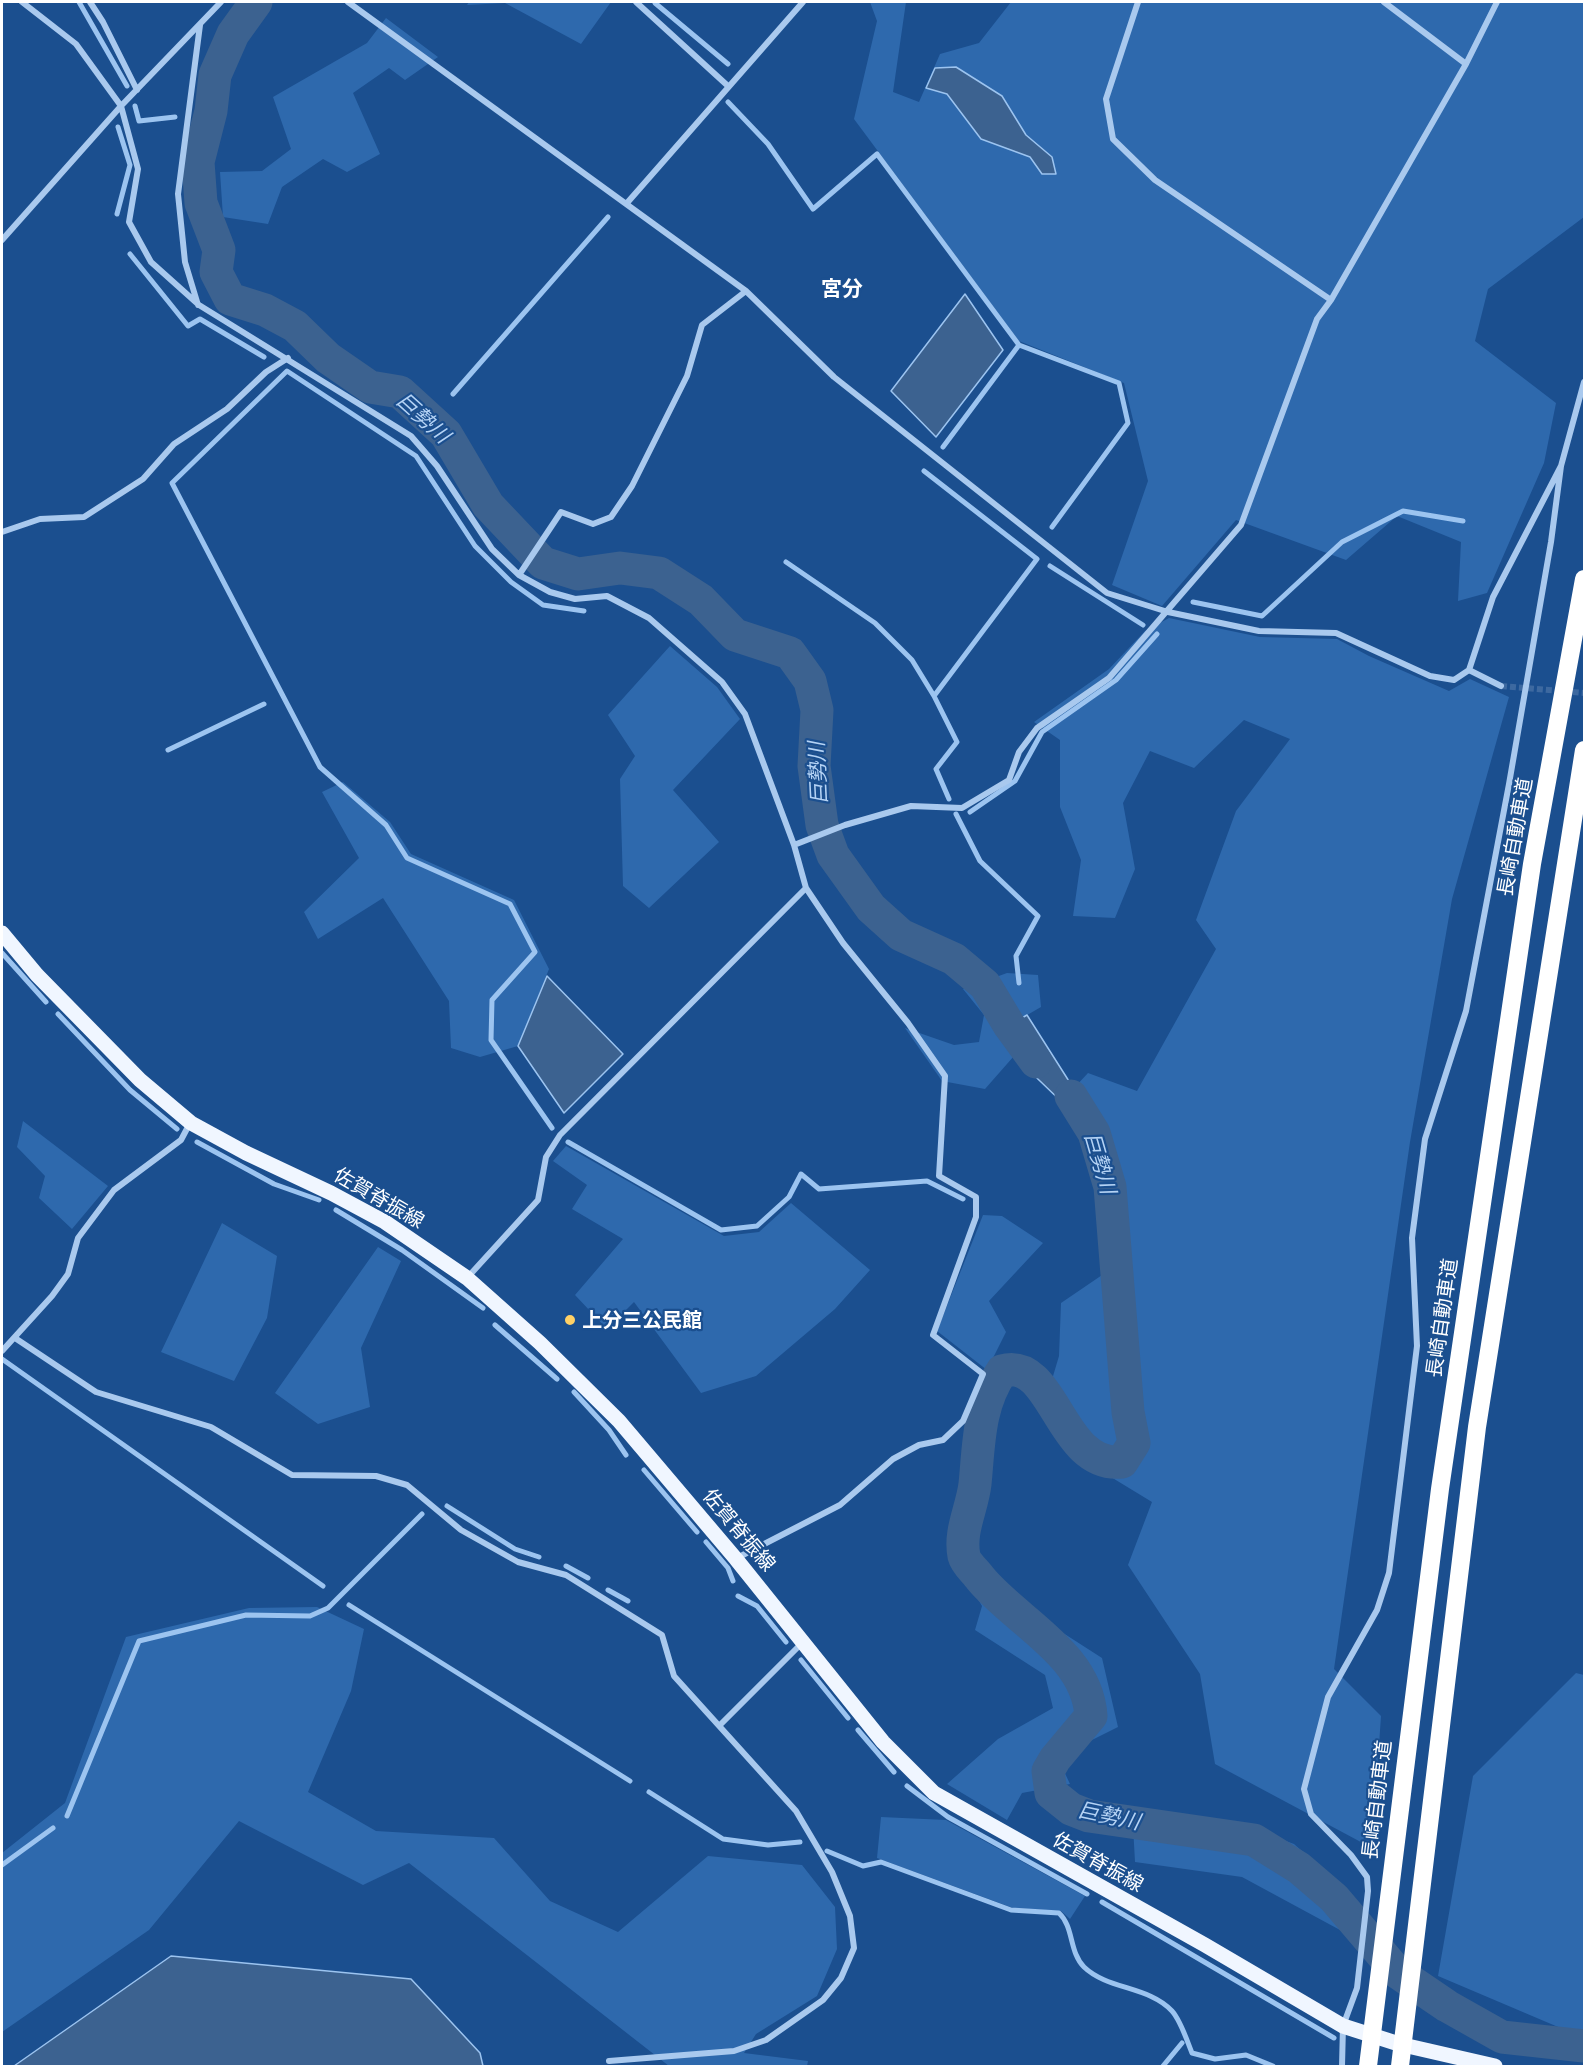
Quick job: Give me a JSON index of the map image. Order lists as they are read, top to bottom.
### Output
{
  "streets": {
    "highway": ["長崎自動車道"],
    "main road": ["佐賀脊振線"]
  },
  "districts": ["宮分"],
  "water": ["巨勢川"],
  "places": ["上分三公民館"]
}
